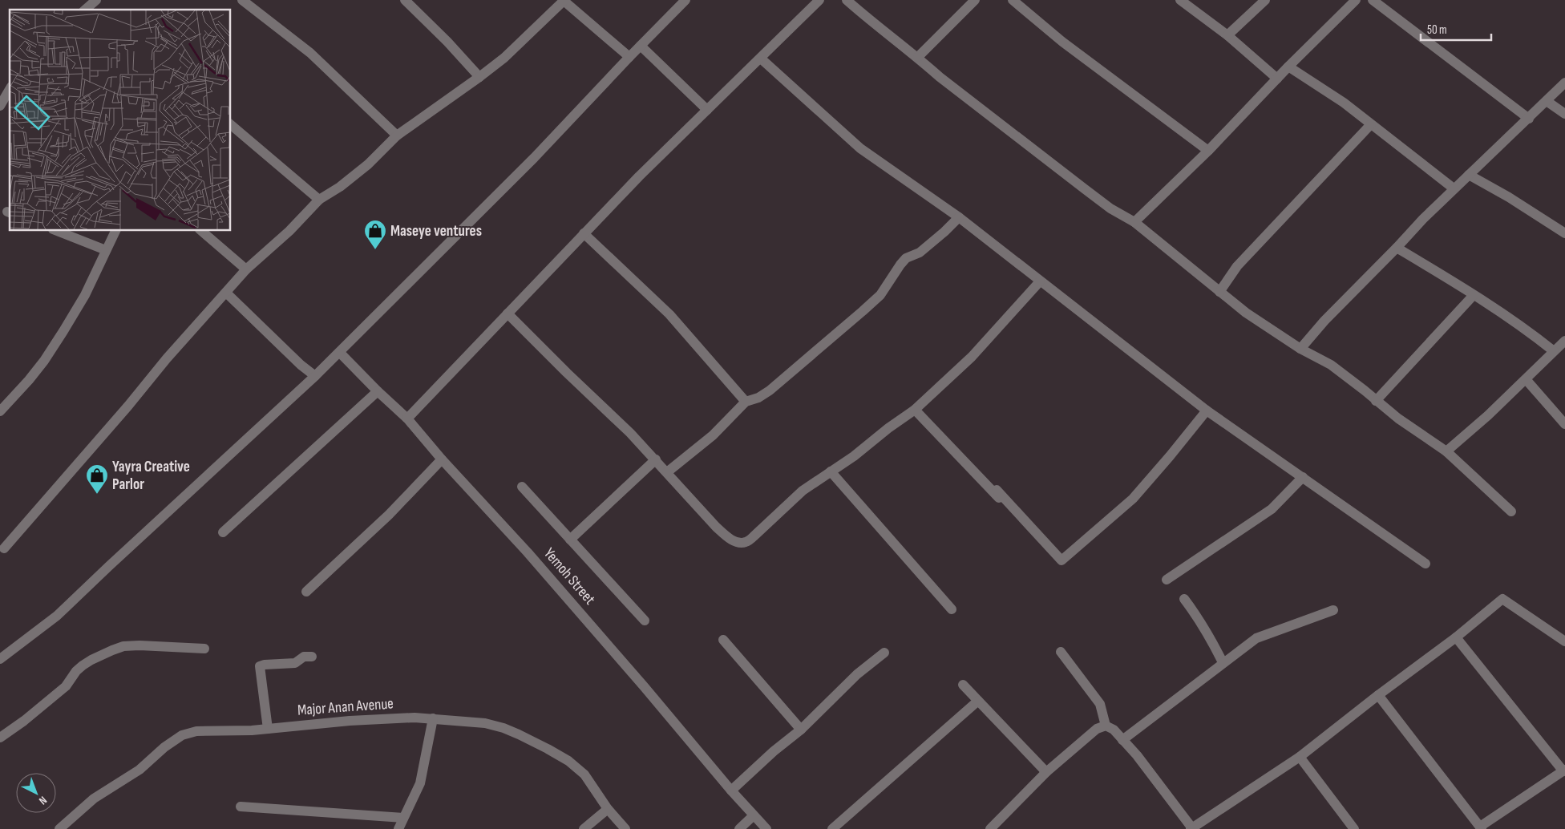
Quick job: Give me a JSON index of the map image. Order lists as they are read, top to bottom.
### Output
{
  "streets": {
    "street": ["Yemoh Street", "Major Anan Avenue"]
  },
  "places": {
    "shop": ["Maseye ventures", "Yayra Creative Parlor"]
  },
  "scale_bar": "50 m",
  "north": "bottom right"
}
